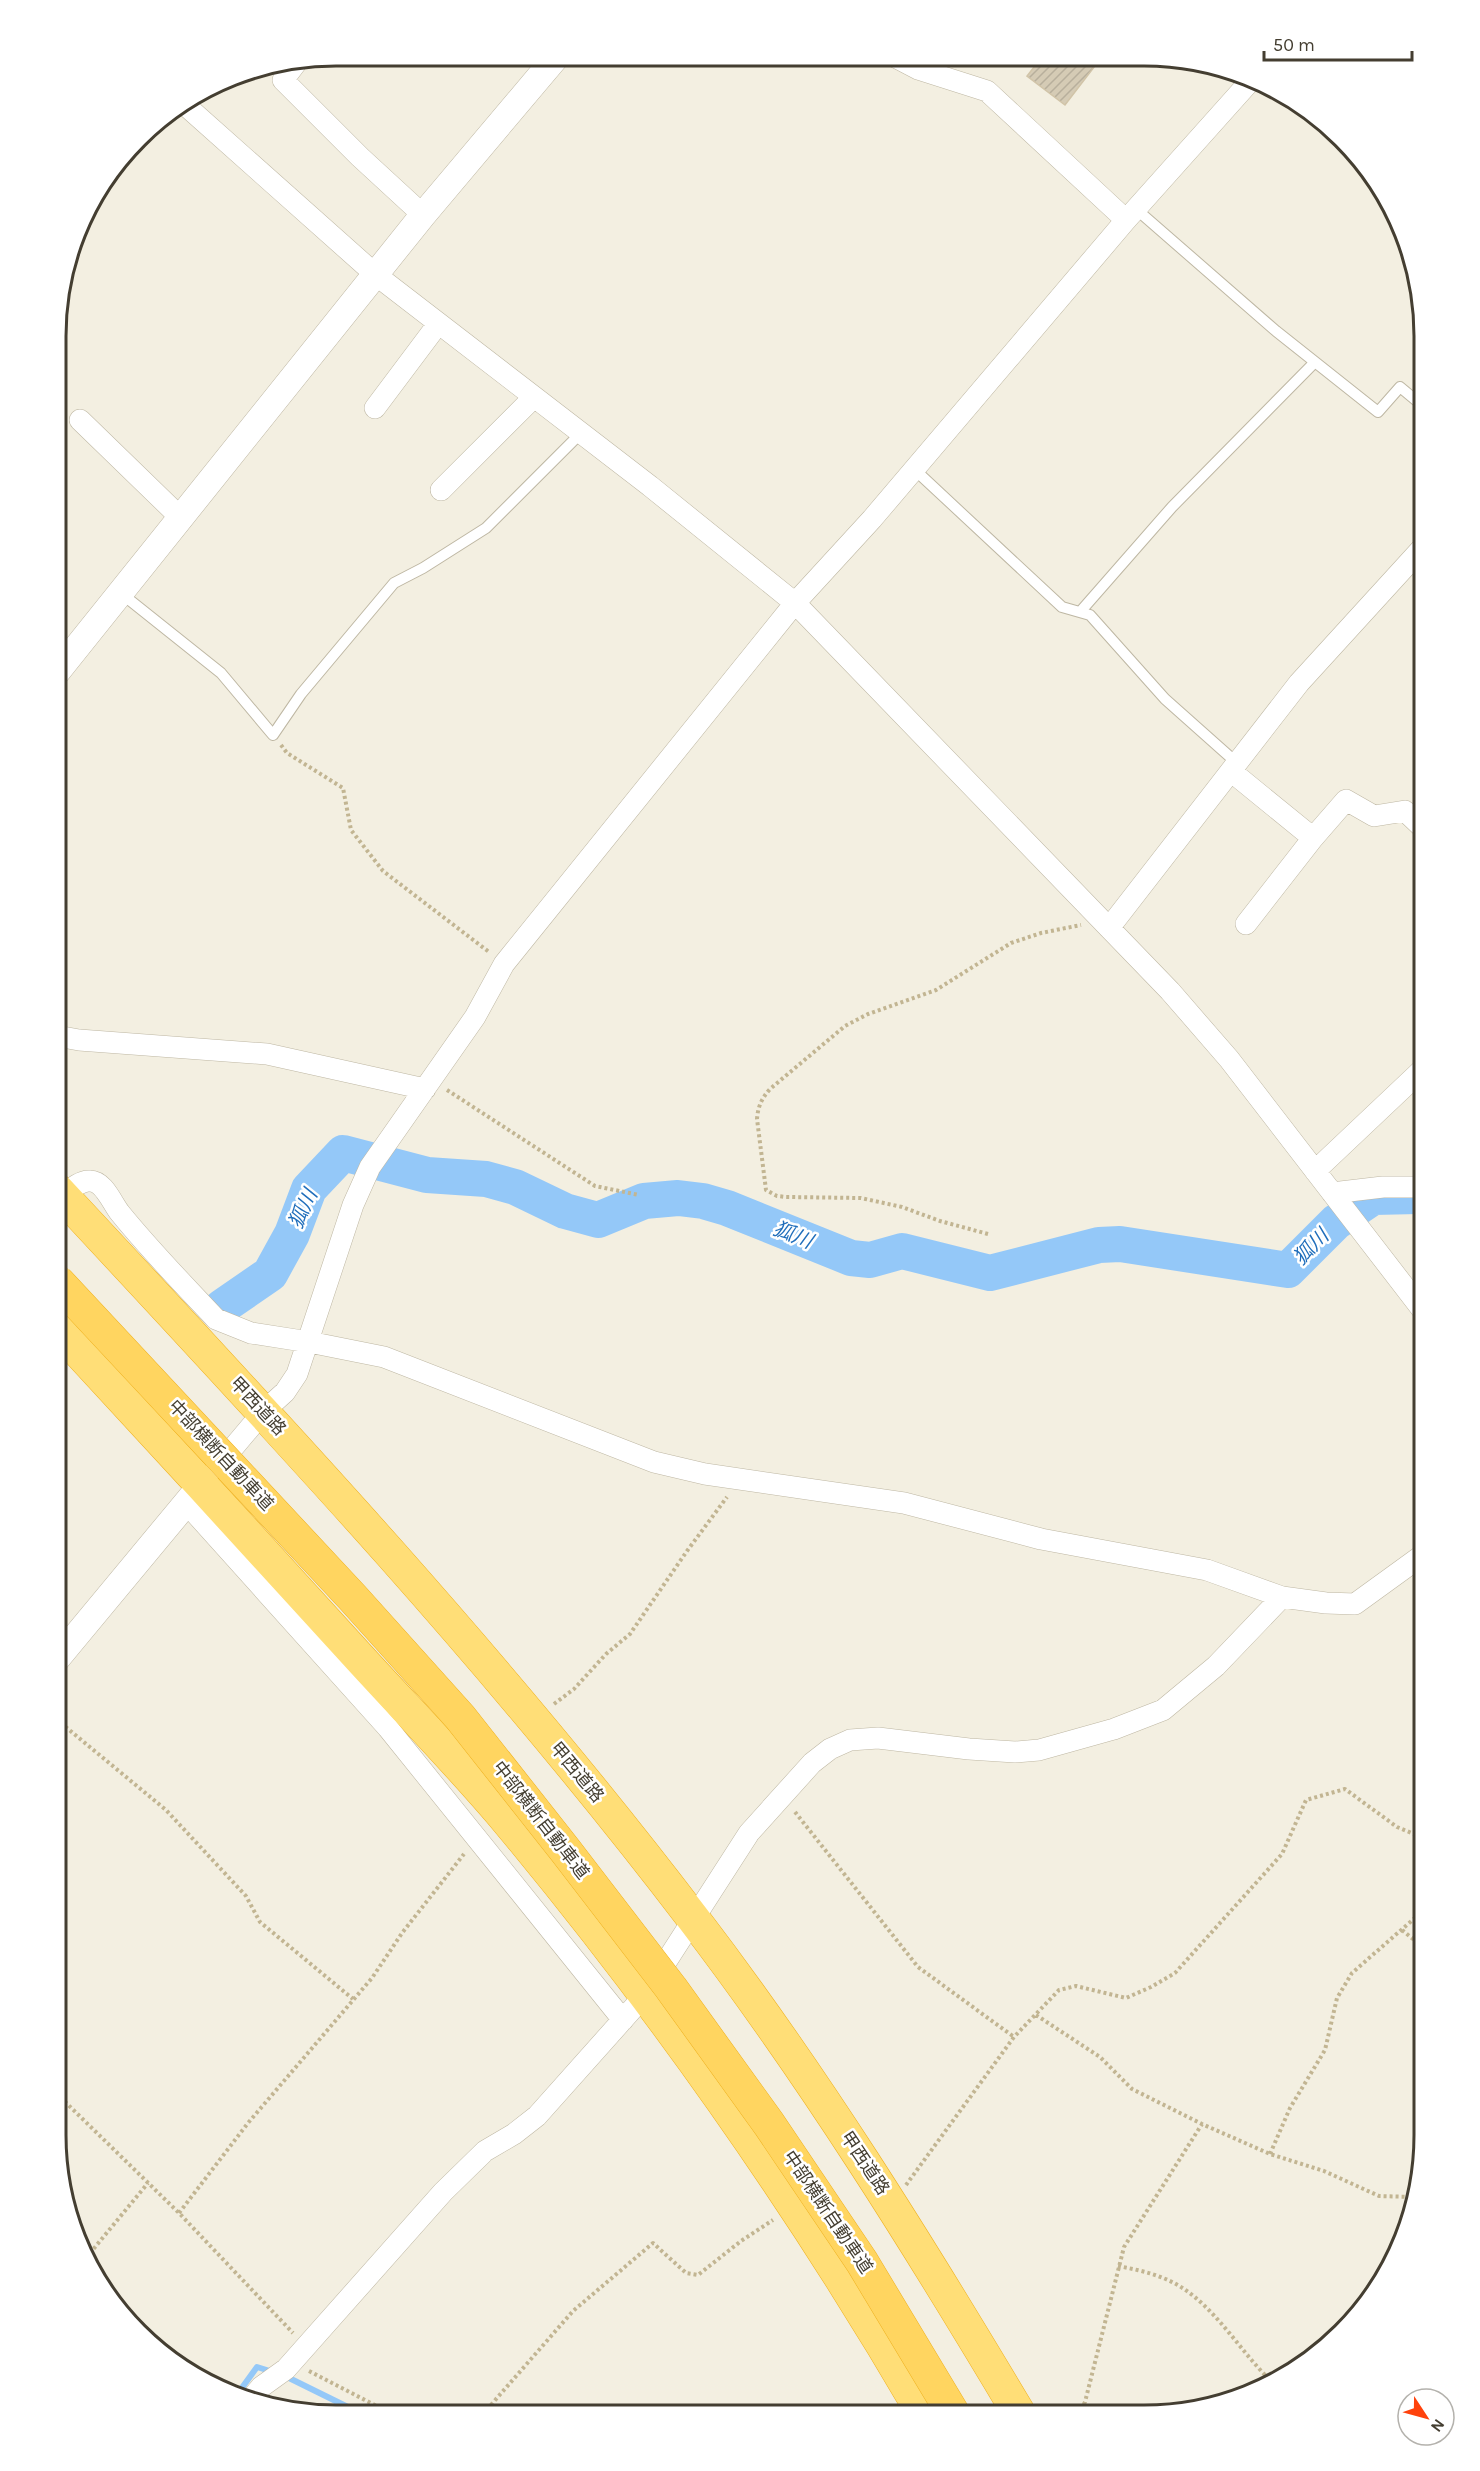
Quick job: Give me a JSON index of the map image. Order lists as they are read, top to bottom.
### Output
{
  "streets": {
    "highway": ["甲西道路", "中部横断自動車道"]
  },
  "water": ["狐川"],
  "scale_bar": "50 m",
  "north": "bottom right"
}
